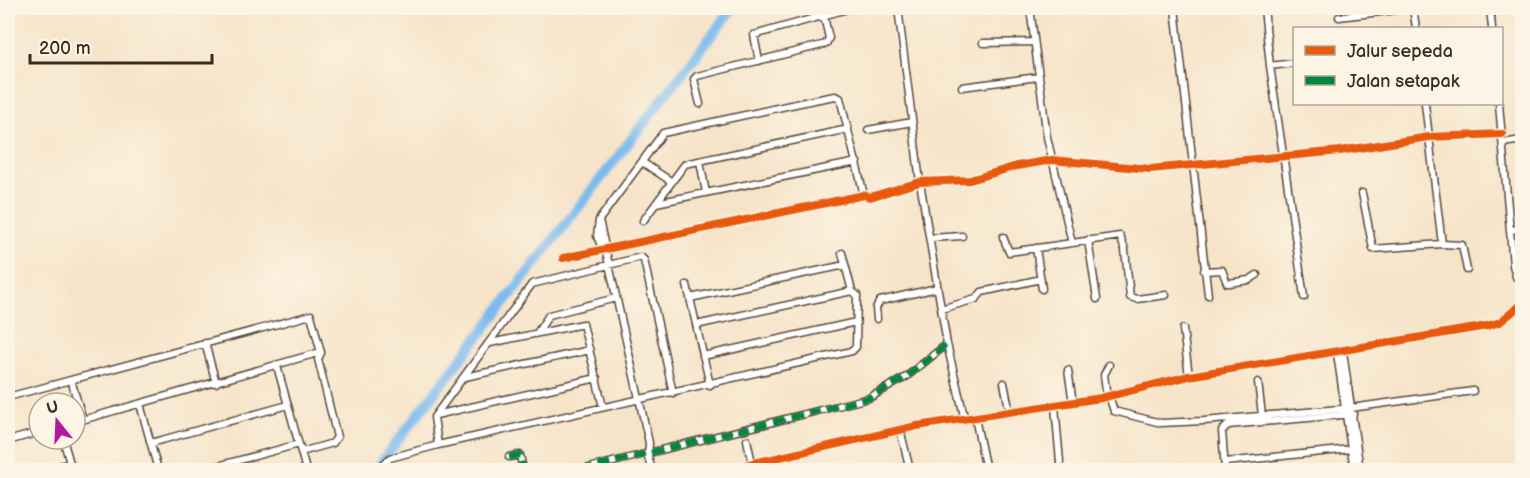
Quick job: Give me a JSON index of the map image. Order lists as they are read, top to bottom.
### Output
{
  "legend": ["Jalur sepeda", "Jalan setapak"],
  "scale_bar": "200 m",
  "north": "top"
}
